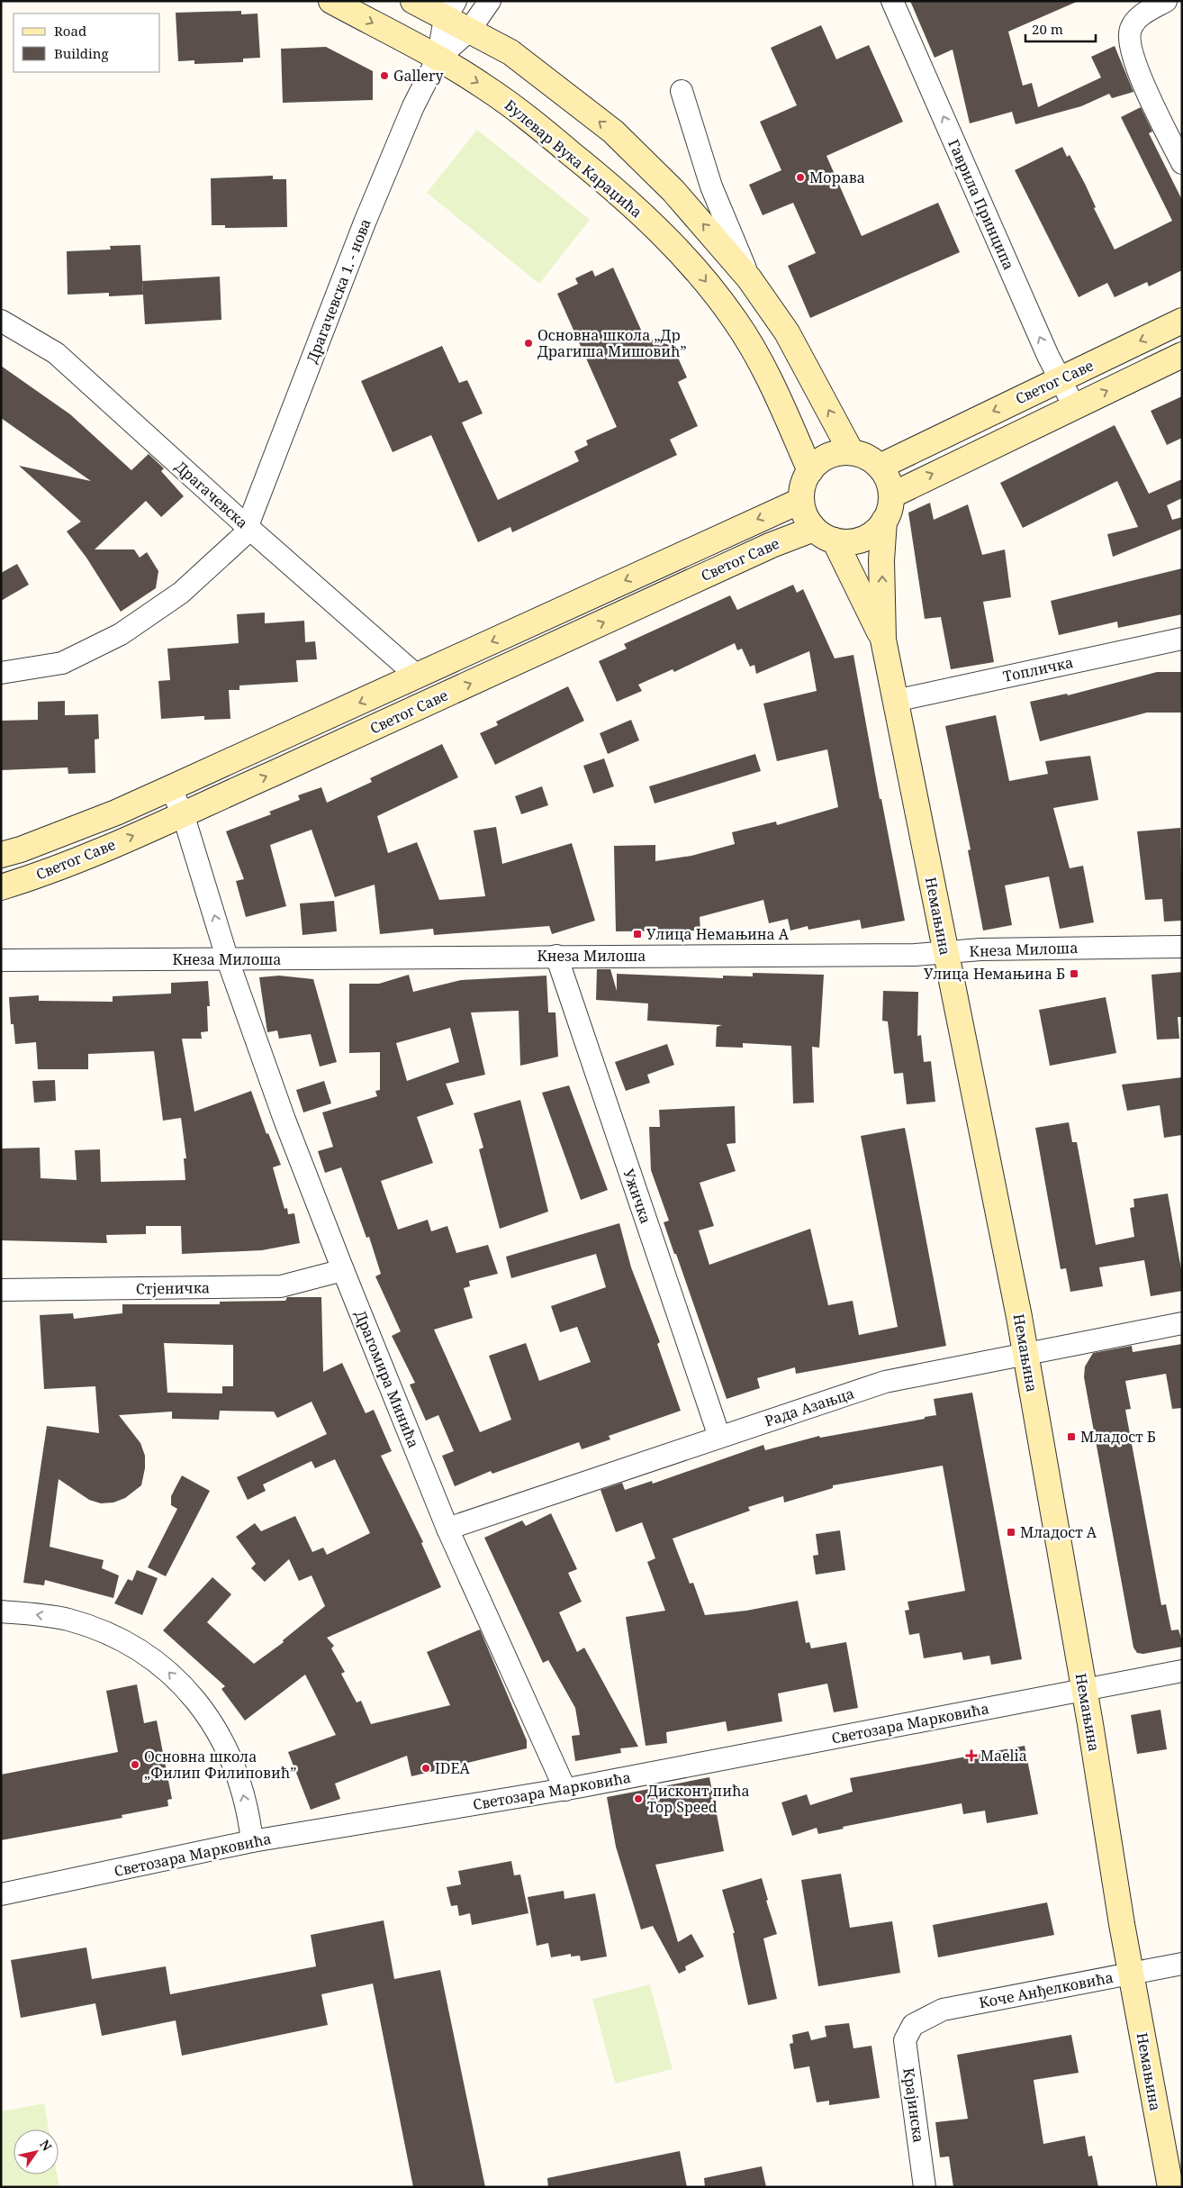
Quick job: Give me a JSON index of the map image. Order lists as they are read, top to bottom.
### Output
{
  "streets": {
    "street": [
      "Булевар Вука Караџића",
      "Гаврила Принципа",
      "Драгачевска 1. - нова",
      "Светог Саве",
      "Драгачевска",
      "Топличка",
      "Немањина",
      "Кнеза Милоша",
      "Ужичка",
      "Стјеничка",
      "Драгомира Минића",
      "Рада Азањца",
      "Светозара Марковића",
      "Коче Анђелковића",
      "Крајинска"
    ]
  },
  "crossings": [
    ["Булевар Вука Караџића", "Драгачевска 1. - нова"],
    ["Булевар Вука Караџића", "Светог Саве"],
    ["Булевар Вука Караџића", "Немањина"],
    ["Гаврила Принципа", "Светог Саве"],
    ["Драгачевска 1. - нова", "Драгачевска"],
    ["Светог Саве", "Драгачевска"],
    ["Светог Саве", "Немањина"],
    ["Светог Саве", "Драгомира Минића"],
    ["Топличка", "Немањина"],
    ["Немањина", "Кнеза Милоша"],
    ["Немањина", "Рада Азањца"],
    ["Немањина", "Светозара Марковића"],
    ["Немањина", "Коче Анђелковића"],
    ["Кнеза Милоша", "Ужичка"],
    ["Кнеза Милоша", "Драгомира Минића"],
    ["Ужичка", "Рада Азањца"],
    ["Стјеничка", "Драгомира Минића"],
    ["Драгомира Минића", "Рада Азањца"],
    ["Драгомира Минића", "Светозара Марковића"],
    ["Коче Анђелковића", "Крајинска"]
  ],
  "one_way": ["Гаврила Принципа"],
  "places": {
    "other": [
      "Gallery",
      "Морава",
      "Основна школа „Др Драгиша Мишовић”",
      "Основна школа „Филип Филиповић”",
      "IDEA",
      "Дисконт пића Top Speed"
    ],
    "transit": [
      "Улица Немањина А",
      "Улица Немањина Б",
      "Младост Б",
      "Младост А"
    ],
    "health": ["Maelia"]
  },
  "legend": ["Road", "Building"],
  "scale_bar": "20 m",
  "north": "top right"
}
